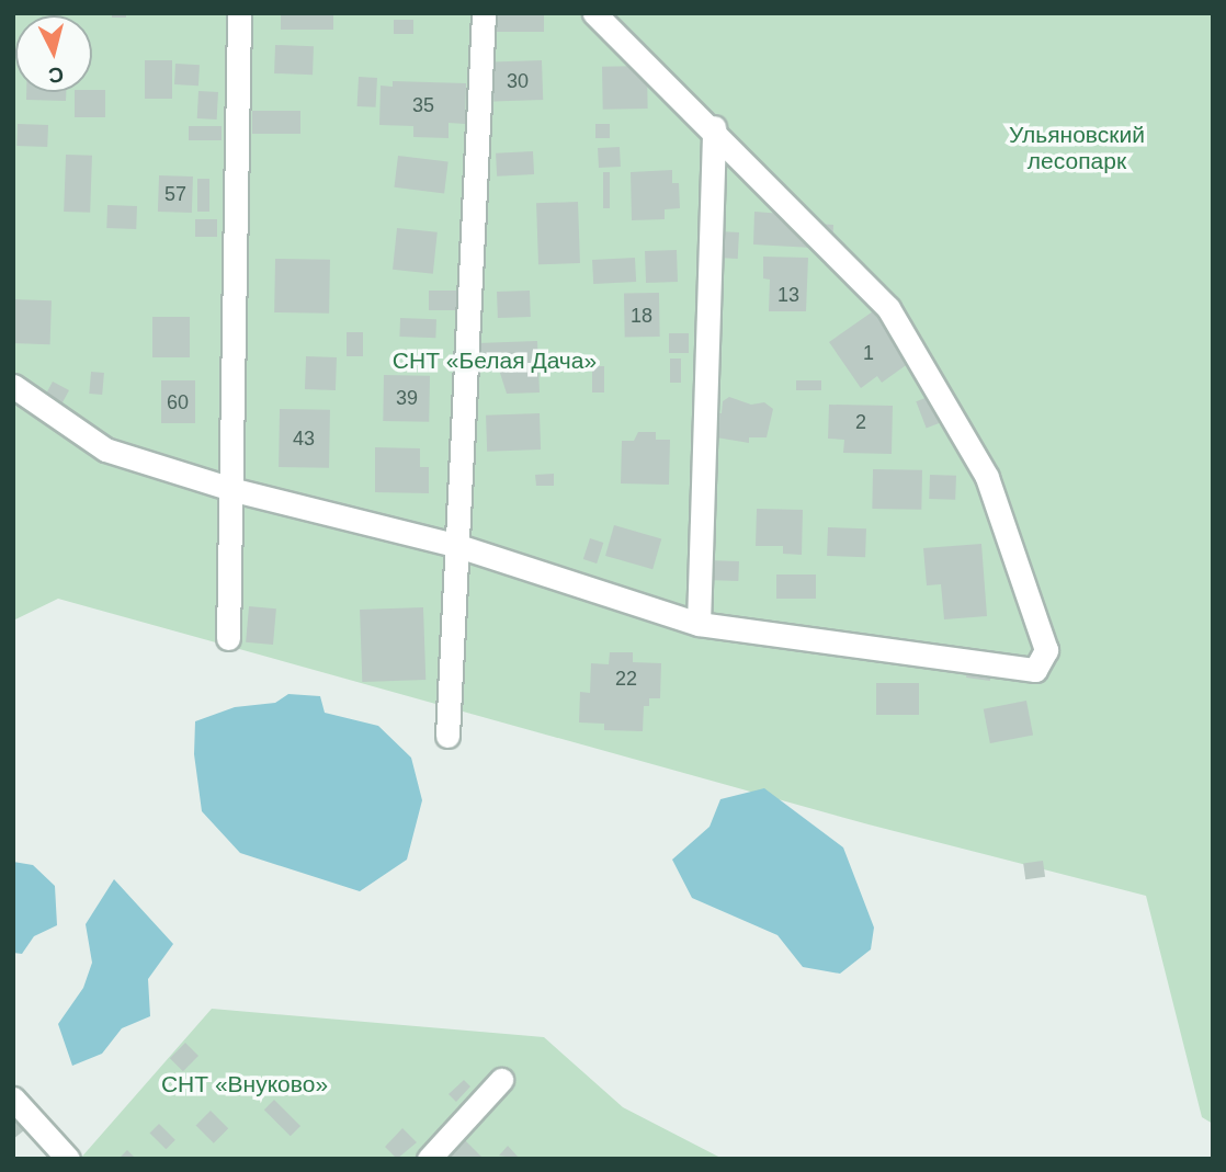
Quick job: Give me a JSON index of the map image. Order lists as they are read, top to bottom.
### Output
{
  "parks": ["Ульяновский лесопарк", "СНТ «Белая Дача»", "СНТ «Внуково»"],
  "house_numbers": [
    "30",
    "35",
    "57",
    "13",
    "18",
    "1",
    "39",
    "60",
    "2",
    "43",
    "22"
  ],
  "north": "bottom"
}
